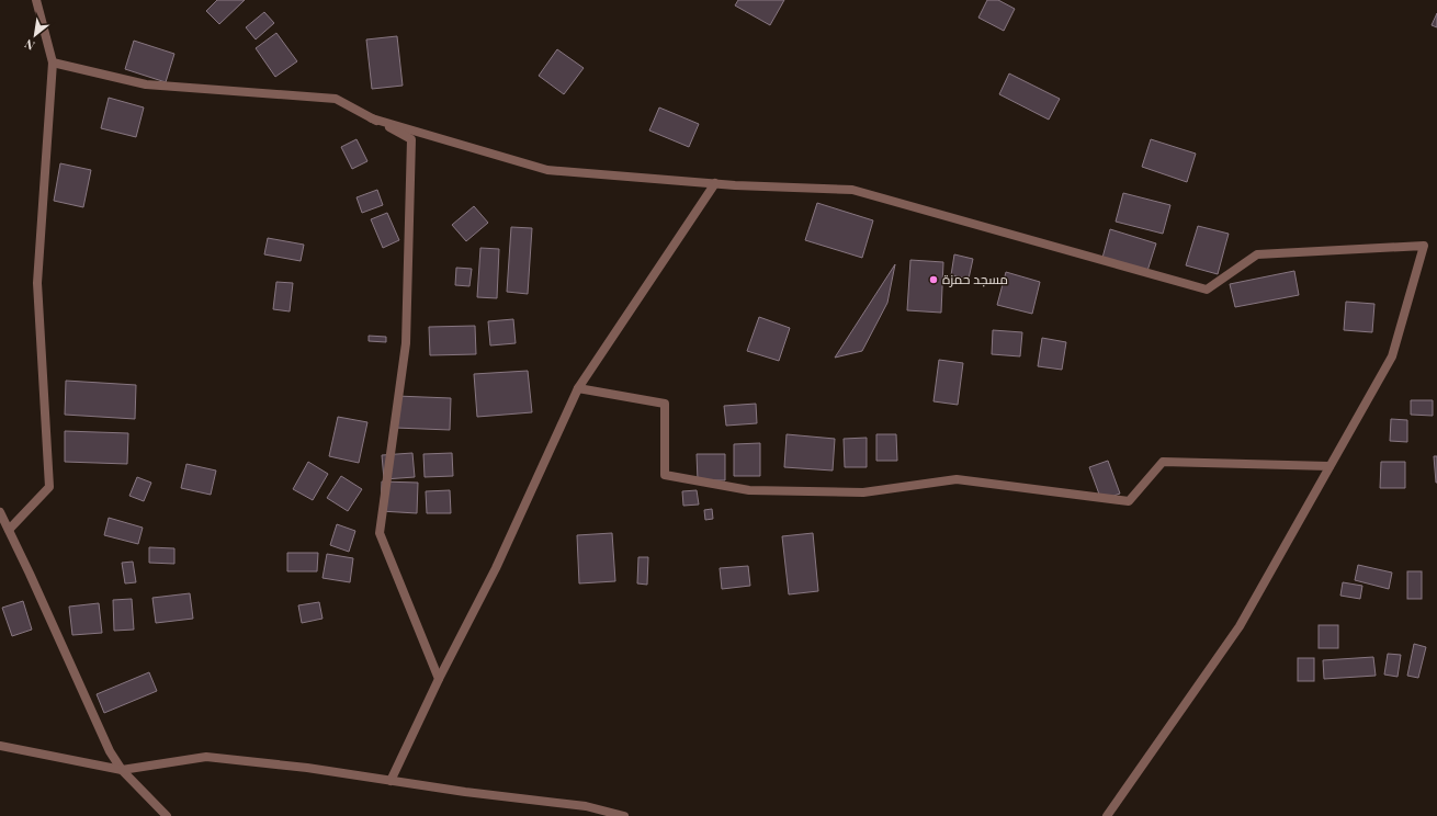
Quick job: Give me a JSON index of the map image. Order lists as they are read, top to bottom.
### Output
{
  "places": ["مسجد حمزة"],
  "north": "bottom left"
}
